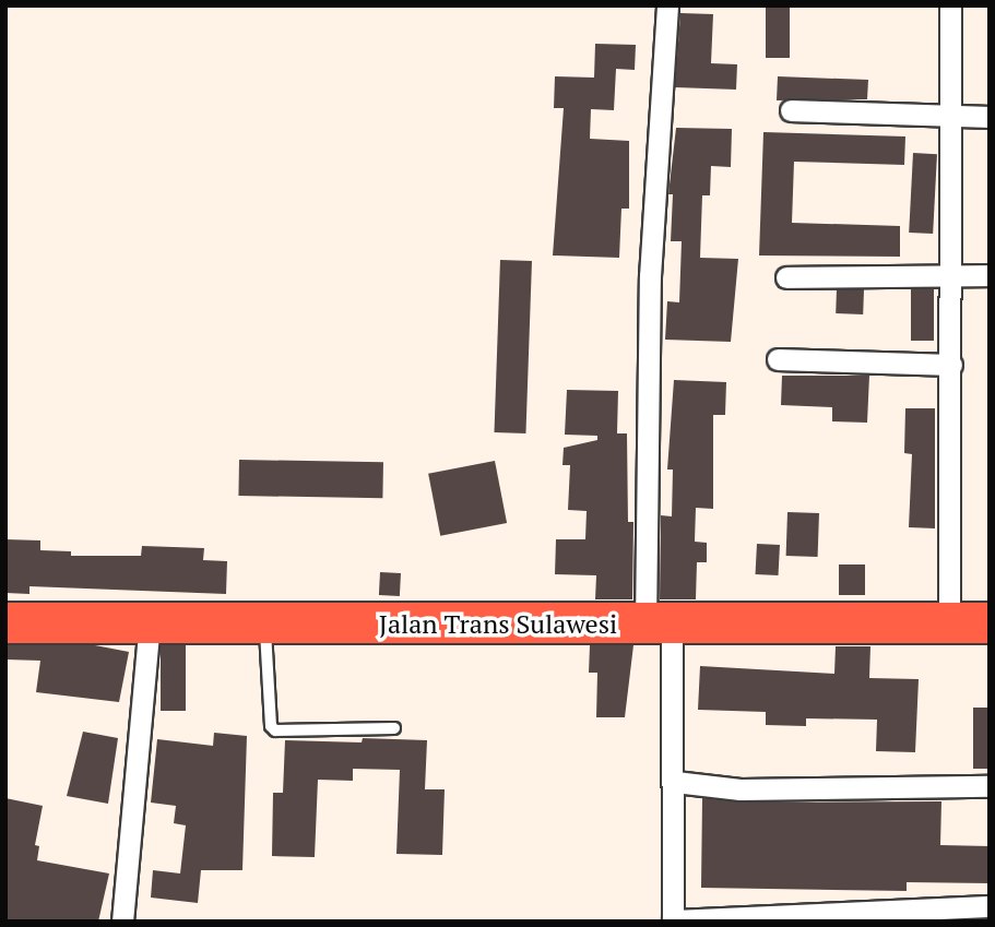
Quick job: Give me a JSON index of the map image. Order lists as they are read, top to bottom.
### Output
{
  "streets": {
    "highway": ["Jalan Trans Sulawesi"]
  }
}
